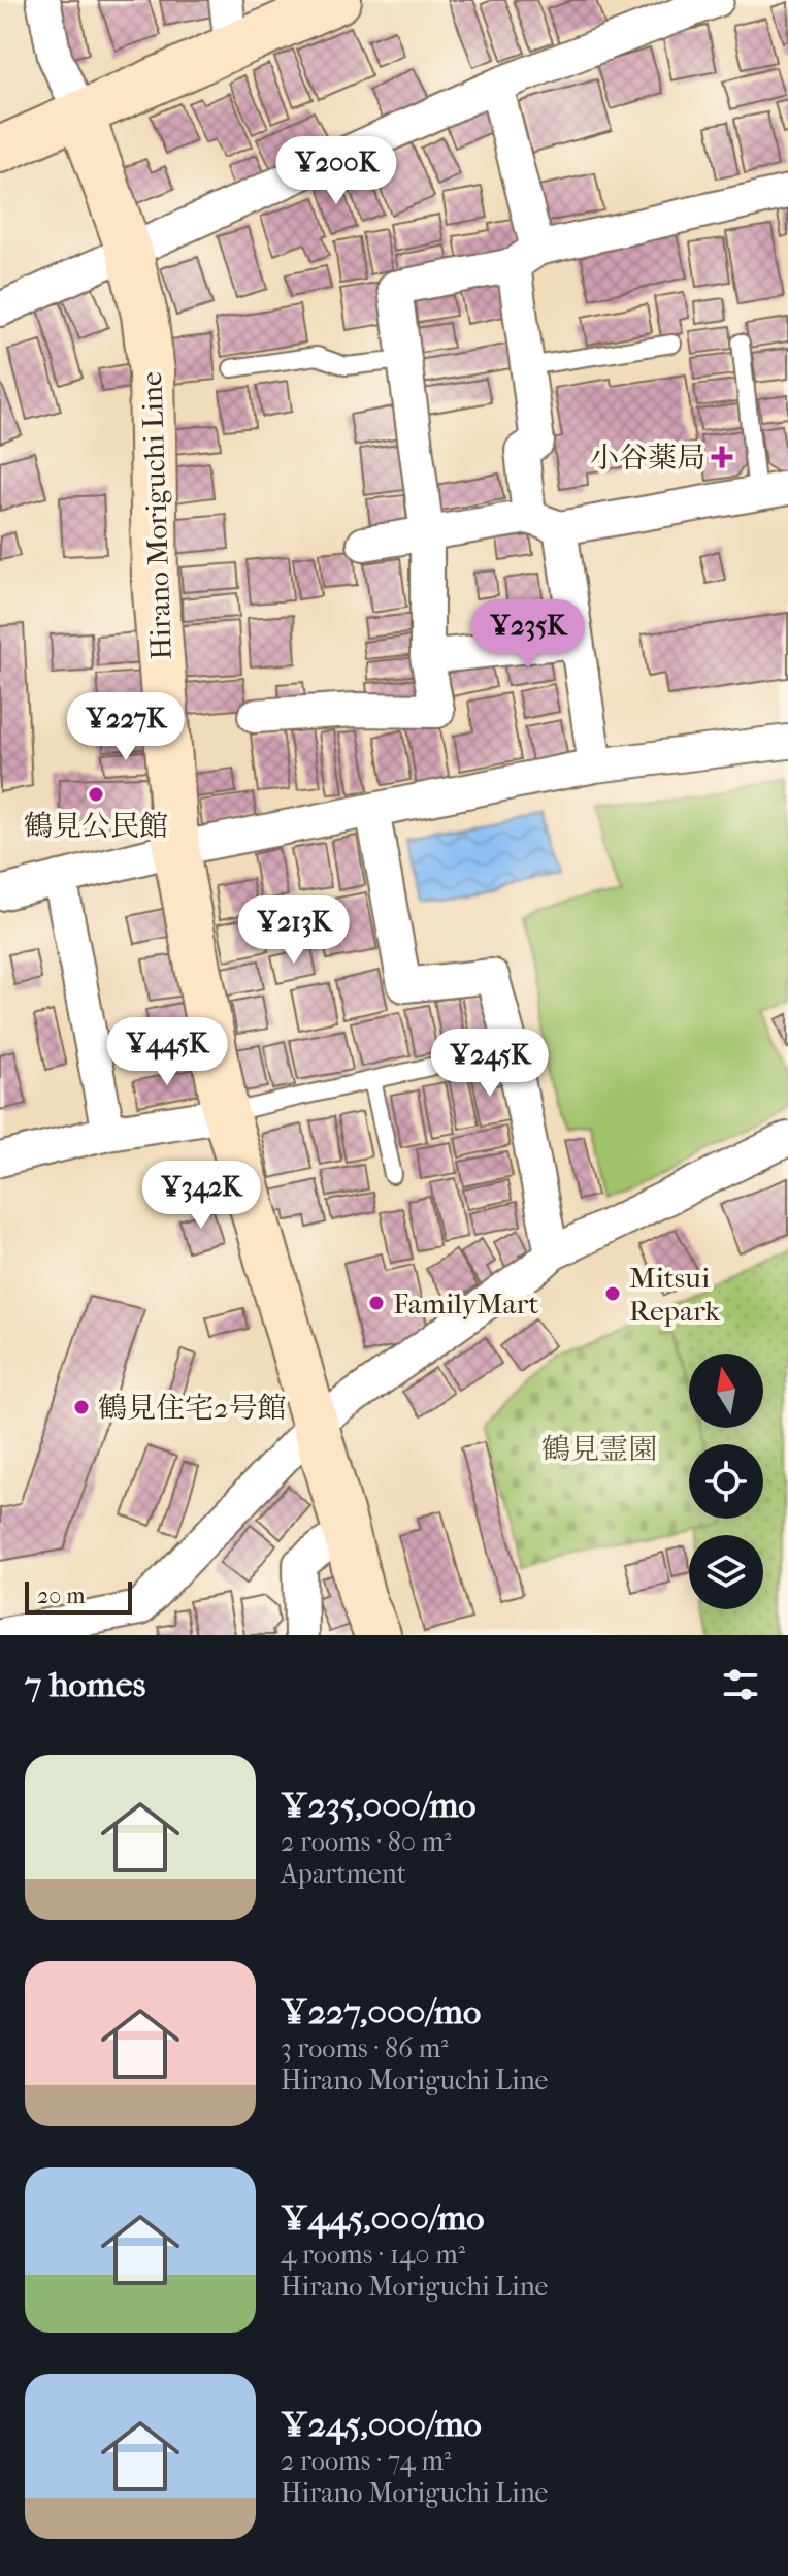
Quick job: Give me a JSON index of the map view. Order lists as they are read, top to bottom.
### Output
{
  "streets": {
    "main road": ["Hirano Moriguchi Line"]
  },
  "parks": ["鶴見霊園"],
  "places": {
    "health": ["小谷薬局"],
    "other": [
      "鶴見公民館",
      "Mitsui Repark",
      "FamilyMart",
      "鶴見住宅2号館"
    ]
  },
  "scale_bar": "20 m",
  "north": "top",
  "page": {
    "price": [
      "¥200K",
      "¥235K",
      "¥227K",
      "¥213K",
      "¥445K",
      "¥245K",
      "¥342K"
    ],
    "scale": "20 m",
    "heading": "7 homes",
    "list": [
      {
        "name": "¥235,000/mo",
        "note": "2 rooms · 80 m² · Apartment"
      },
      {
        "name": "¥227,000/mo",
        "note": "3 rooms · 86 m² · Hirano Moriguchi Line"
      },
      {
        "name": "¥445,000/mo",
        "note": "4 rooms · 140 m² · Hirano Moriguchi Line"
      },
      {
        "name": "¥245,000/mo",
        "note": "2 rooms · 74 m² · Hirano Moriguchi Line"
      }
    ]
  }
}
